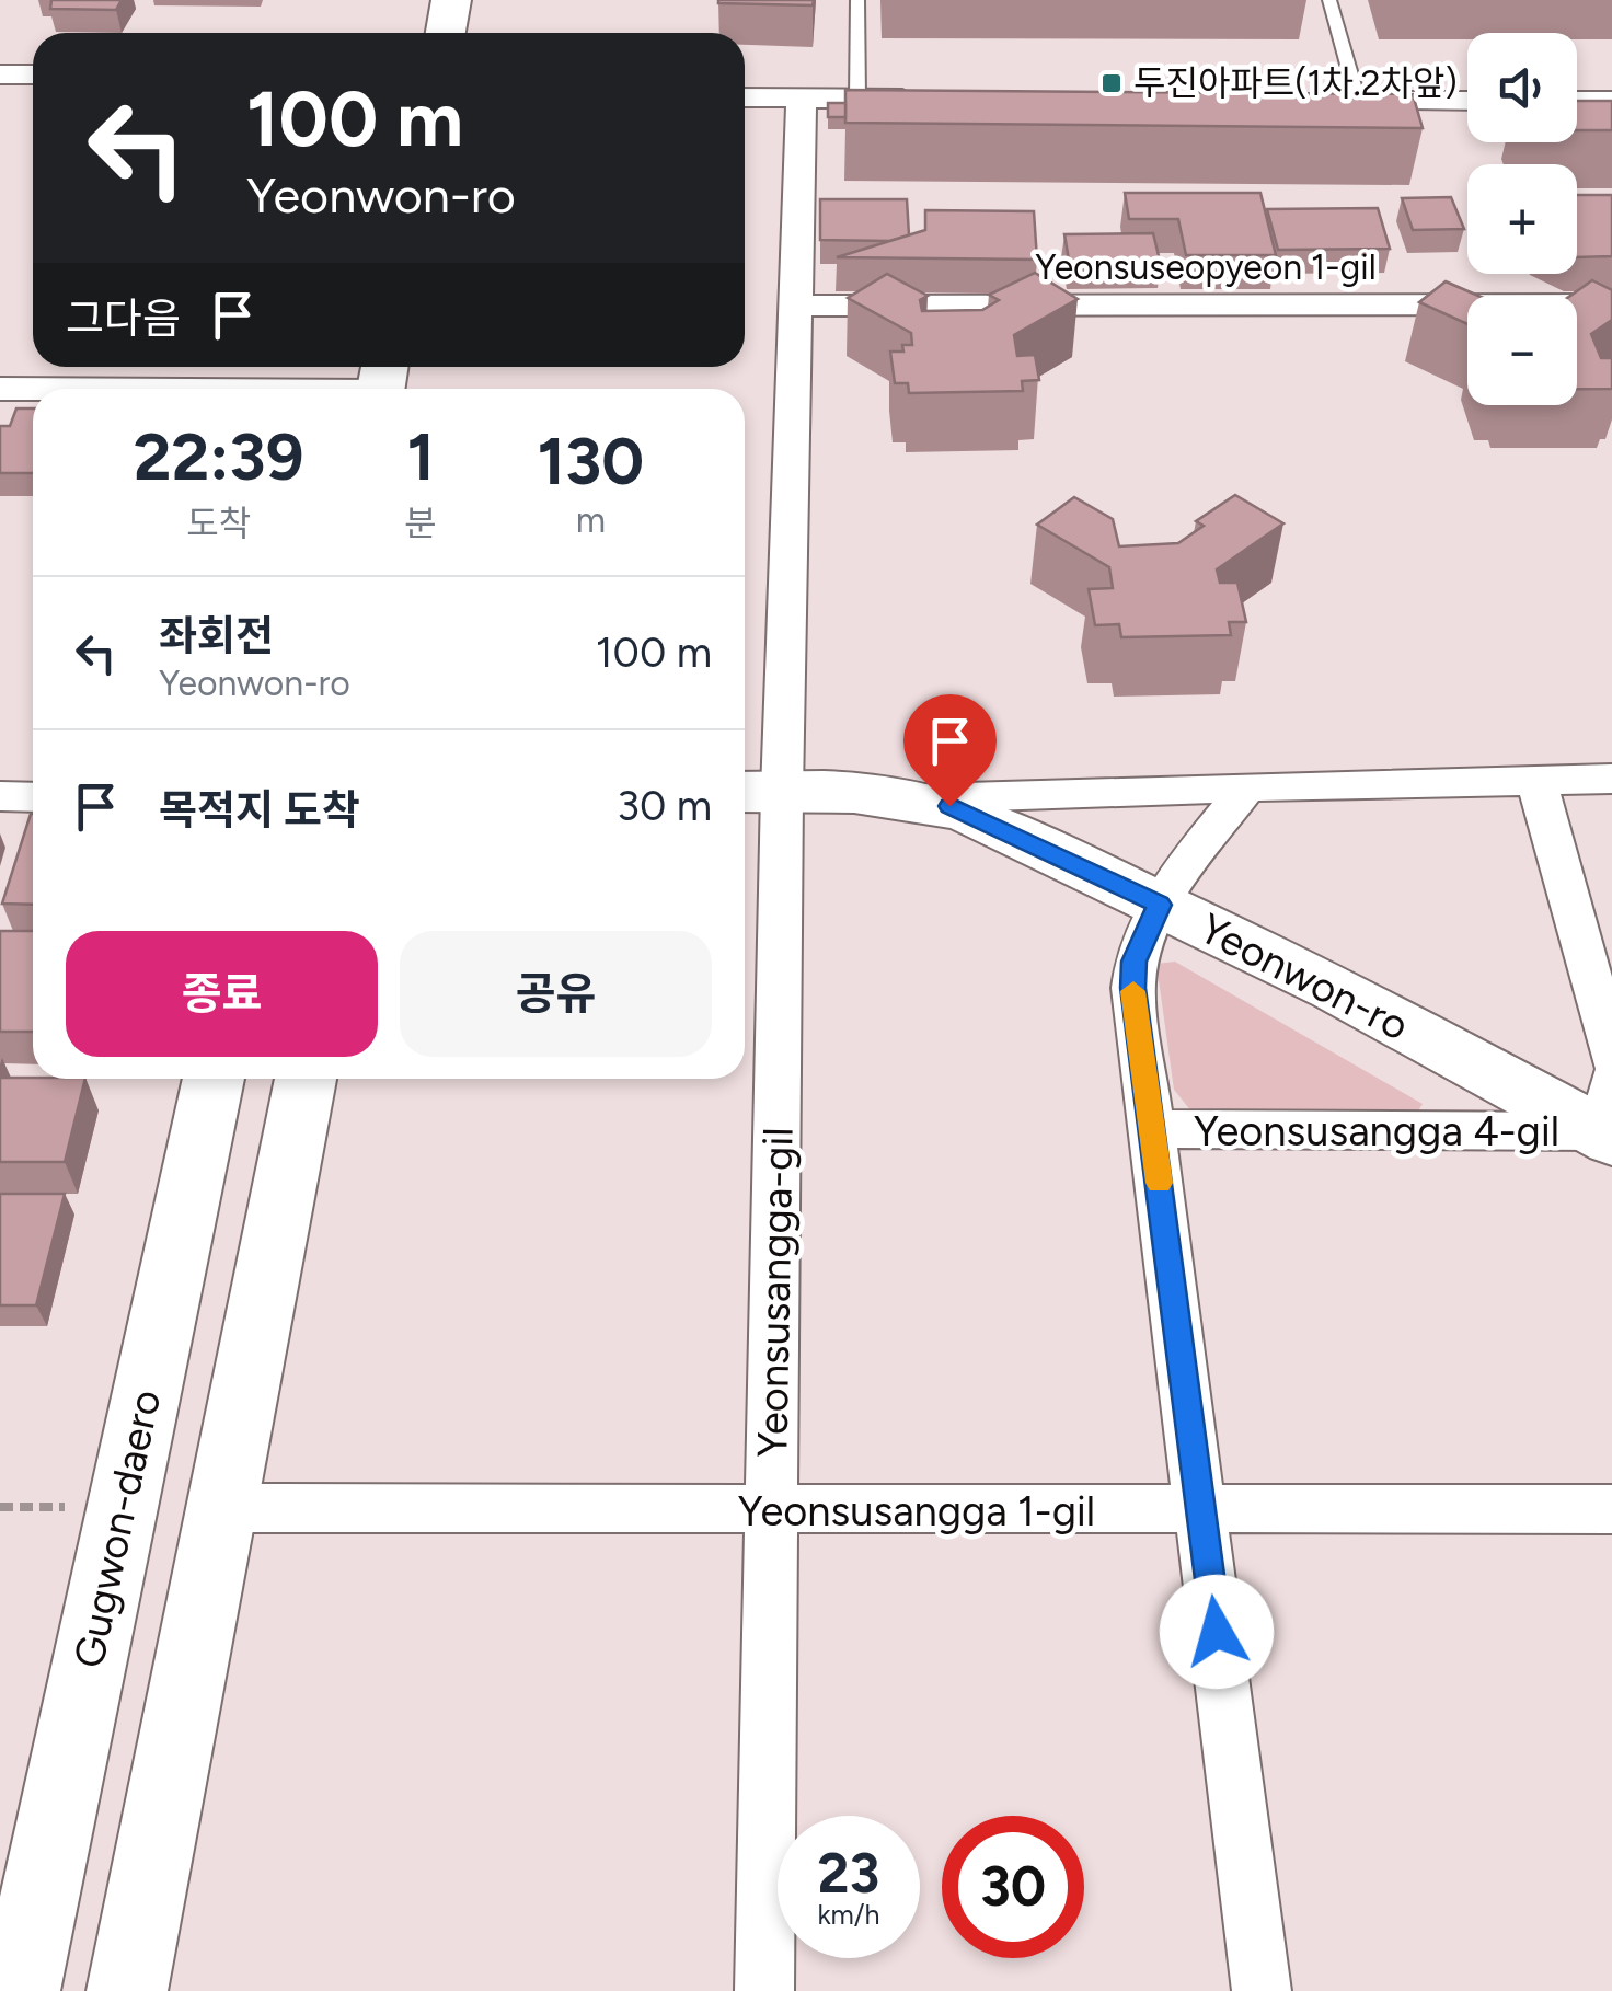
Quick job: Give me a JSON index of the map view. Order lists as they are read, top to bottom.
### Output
{
  "streets": {
    "street": [
      "Yeonsuseopyeon 1-gil",
      "Yeonwon-ro",
      "Yeonsusangga 4-gil",
      "Yeonsusangga-gil",
      "Yeonsusangga 1-gil",
      "Gugwon-daero"
    ]
  },
  "crossings": [
    ["Yeonsuseopyeon 1-gil", "Yeonsusangga-gil"],
    ["Yeonwon-ro", "Yeonsusangga 4-gil"],
    ["Yeonwon-ro", "Yeonsusangga-gil"],
    ["Yeonsusangga 4-gil", "Yeonsusangga 1-gil"],
    ["Yeonsusangga-gil", "Yeonsusangga 1-gil"]
  ],
  "places": {
    "transit": ["두진아파트(1차.2차앞)"]
  },
  "page": {
    "map_buttons": ["+", "−"],
    "turn": ["100 m", "Yeonwon-ro"],
    "then": "그다음",
    "eta": [
      "22:39",
      "도착",
      "1",
      "분",
      "130",
      "m"
    ],
    "list": [
      {
        "name": "좌회전",
        "note": "Yeonwon-ro",
        "value": "100 m"
      },
      {
        "name": "목적지 도착",
        "value": "30 m"
      }
    ],
    "buttons": ["종료", "공유"],
    "speed": "23 km/h",
    "limit": "30"
  }
}
